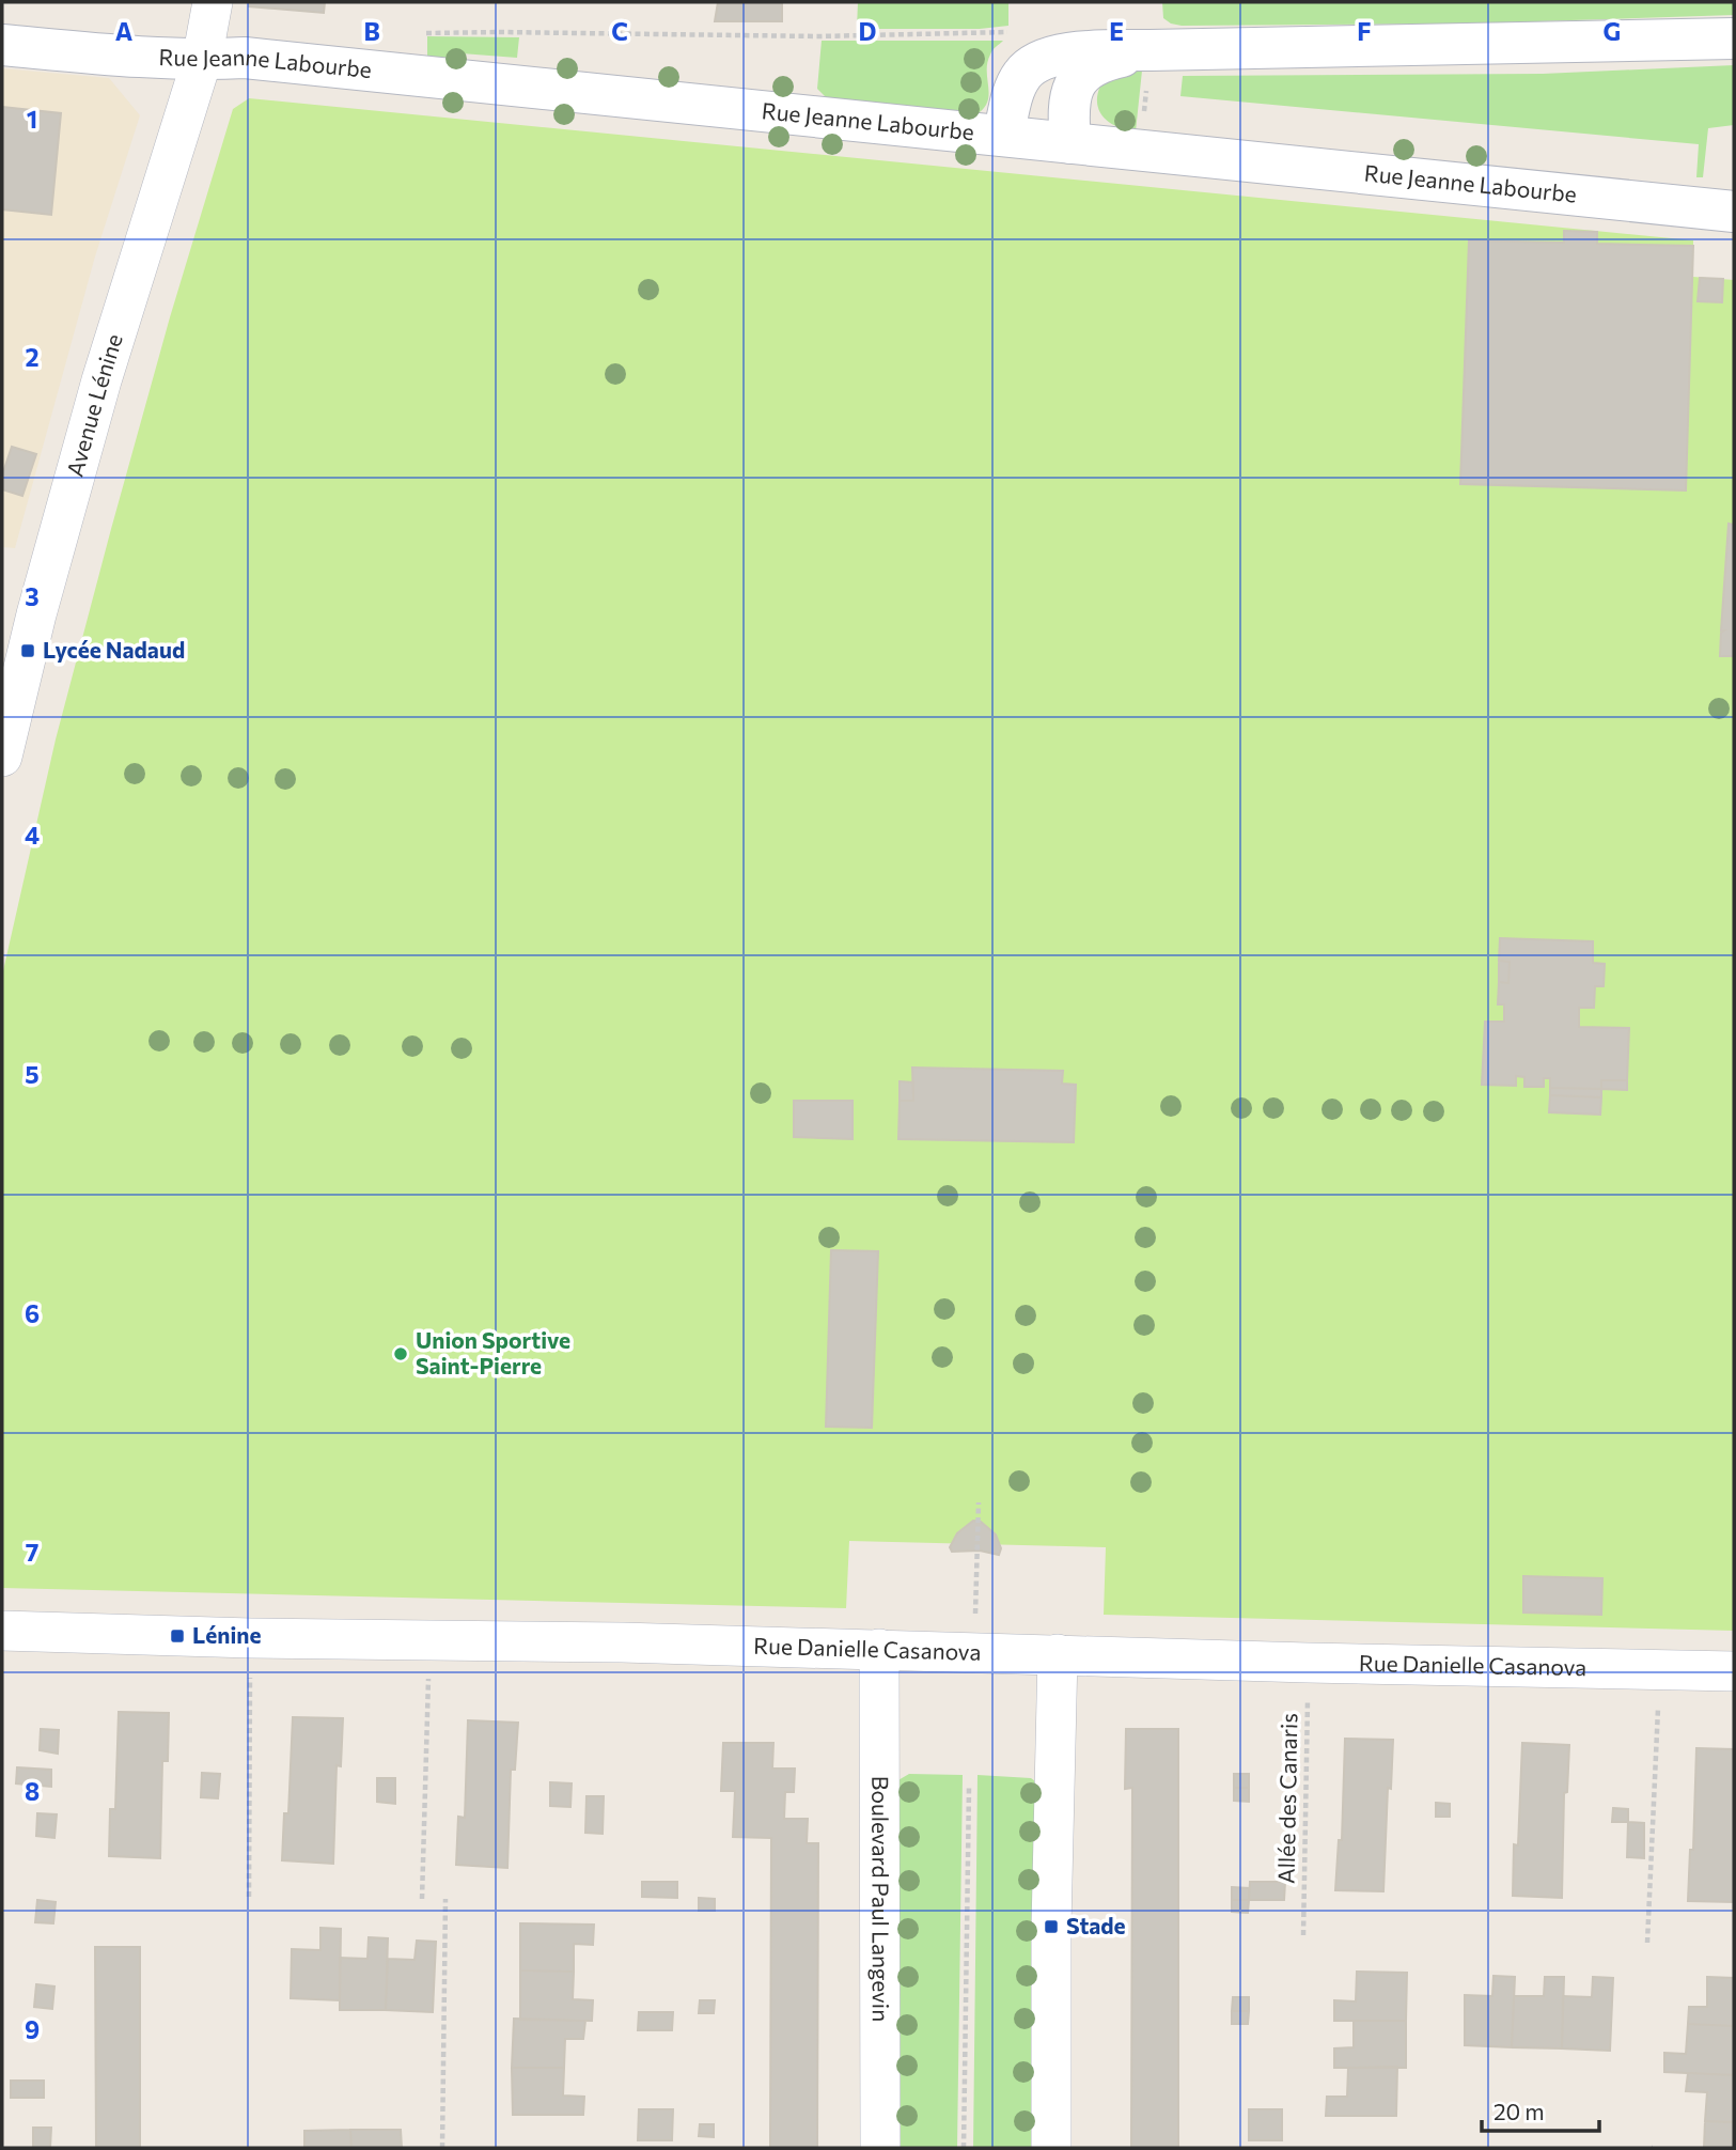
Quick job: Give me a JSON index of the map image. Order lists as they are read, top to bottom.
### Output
{
  "streets": {
    "street": [
      "Rue Jeanne Labourbe",
      "Avenue Lénine",
      "Rue Danielle Casanova",
      "Boulevard Paul Langevin"
    ],
    "path": ["Allée des Canaris"]
  },
  "crossings": [
    ["Rue Jeanne Labourbe", "Avenue Lénine"],
    ["Rue Danielle Casanova", "Allée des Canaris"],
    ["Rue Danielle Casanova", "Boulevard Paul Langevin"]
  ],
  "places": {
    "transit": ["Lycée Nadaud", "Lénine", "Stade"],
    "other": ["Union Sportive Saint-Pierre"]
  },
  "scale_bar": "20 m",
  "grid": {
    "columns": [
      "A",
      "B",
      "C",
      "D",
      "E",
      "F",
      "G"
    ],
    "rows": [
      "1",
      "2",
      "3",
      "4",
      "5",
      "6",
      "7",
      "8",
      "9"
    ]
  }
}
